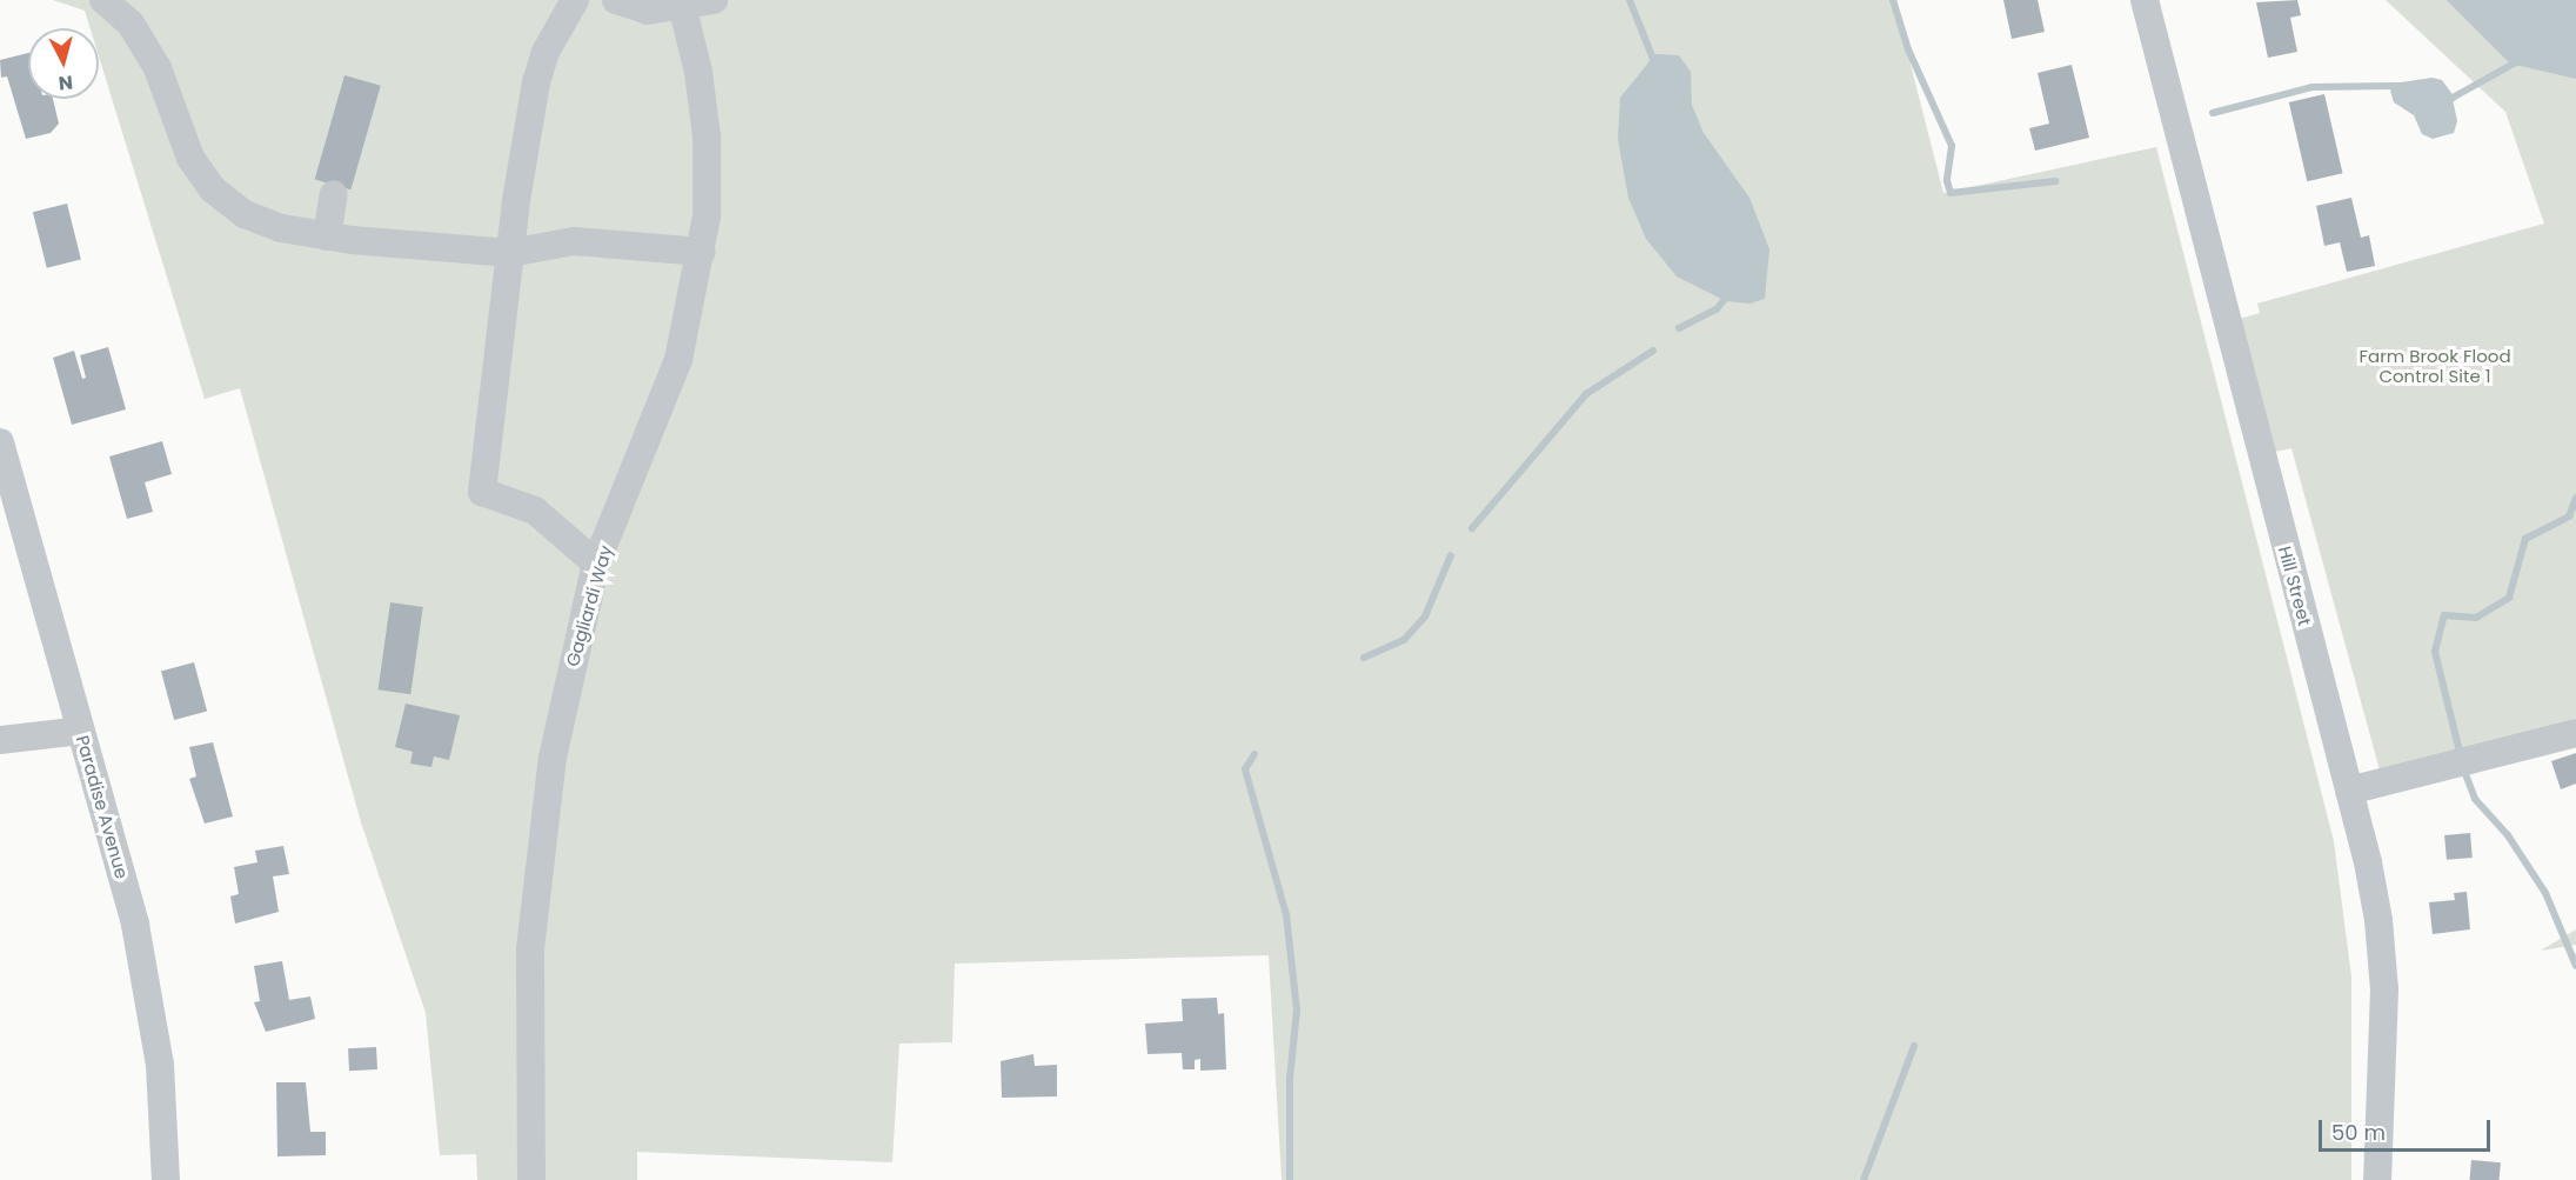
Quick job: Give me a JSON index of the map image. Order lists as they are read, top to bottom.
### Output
{
  "streets": {
    "street": ["Hill Street", "Gagliardi Way", "Paradise Avenue"]
  },
  "parks": ["Farm Brook Flood Control Site 1"],
  "scale_bar": "50 m",
  "north": "bottom"
}
